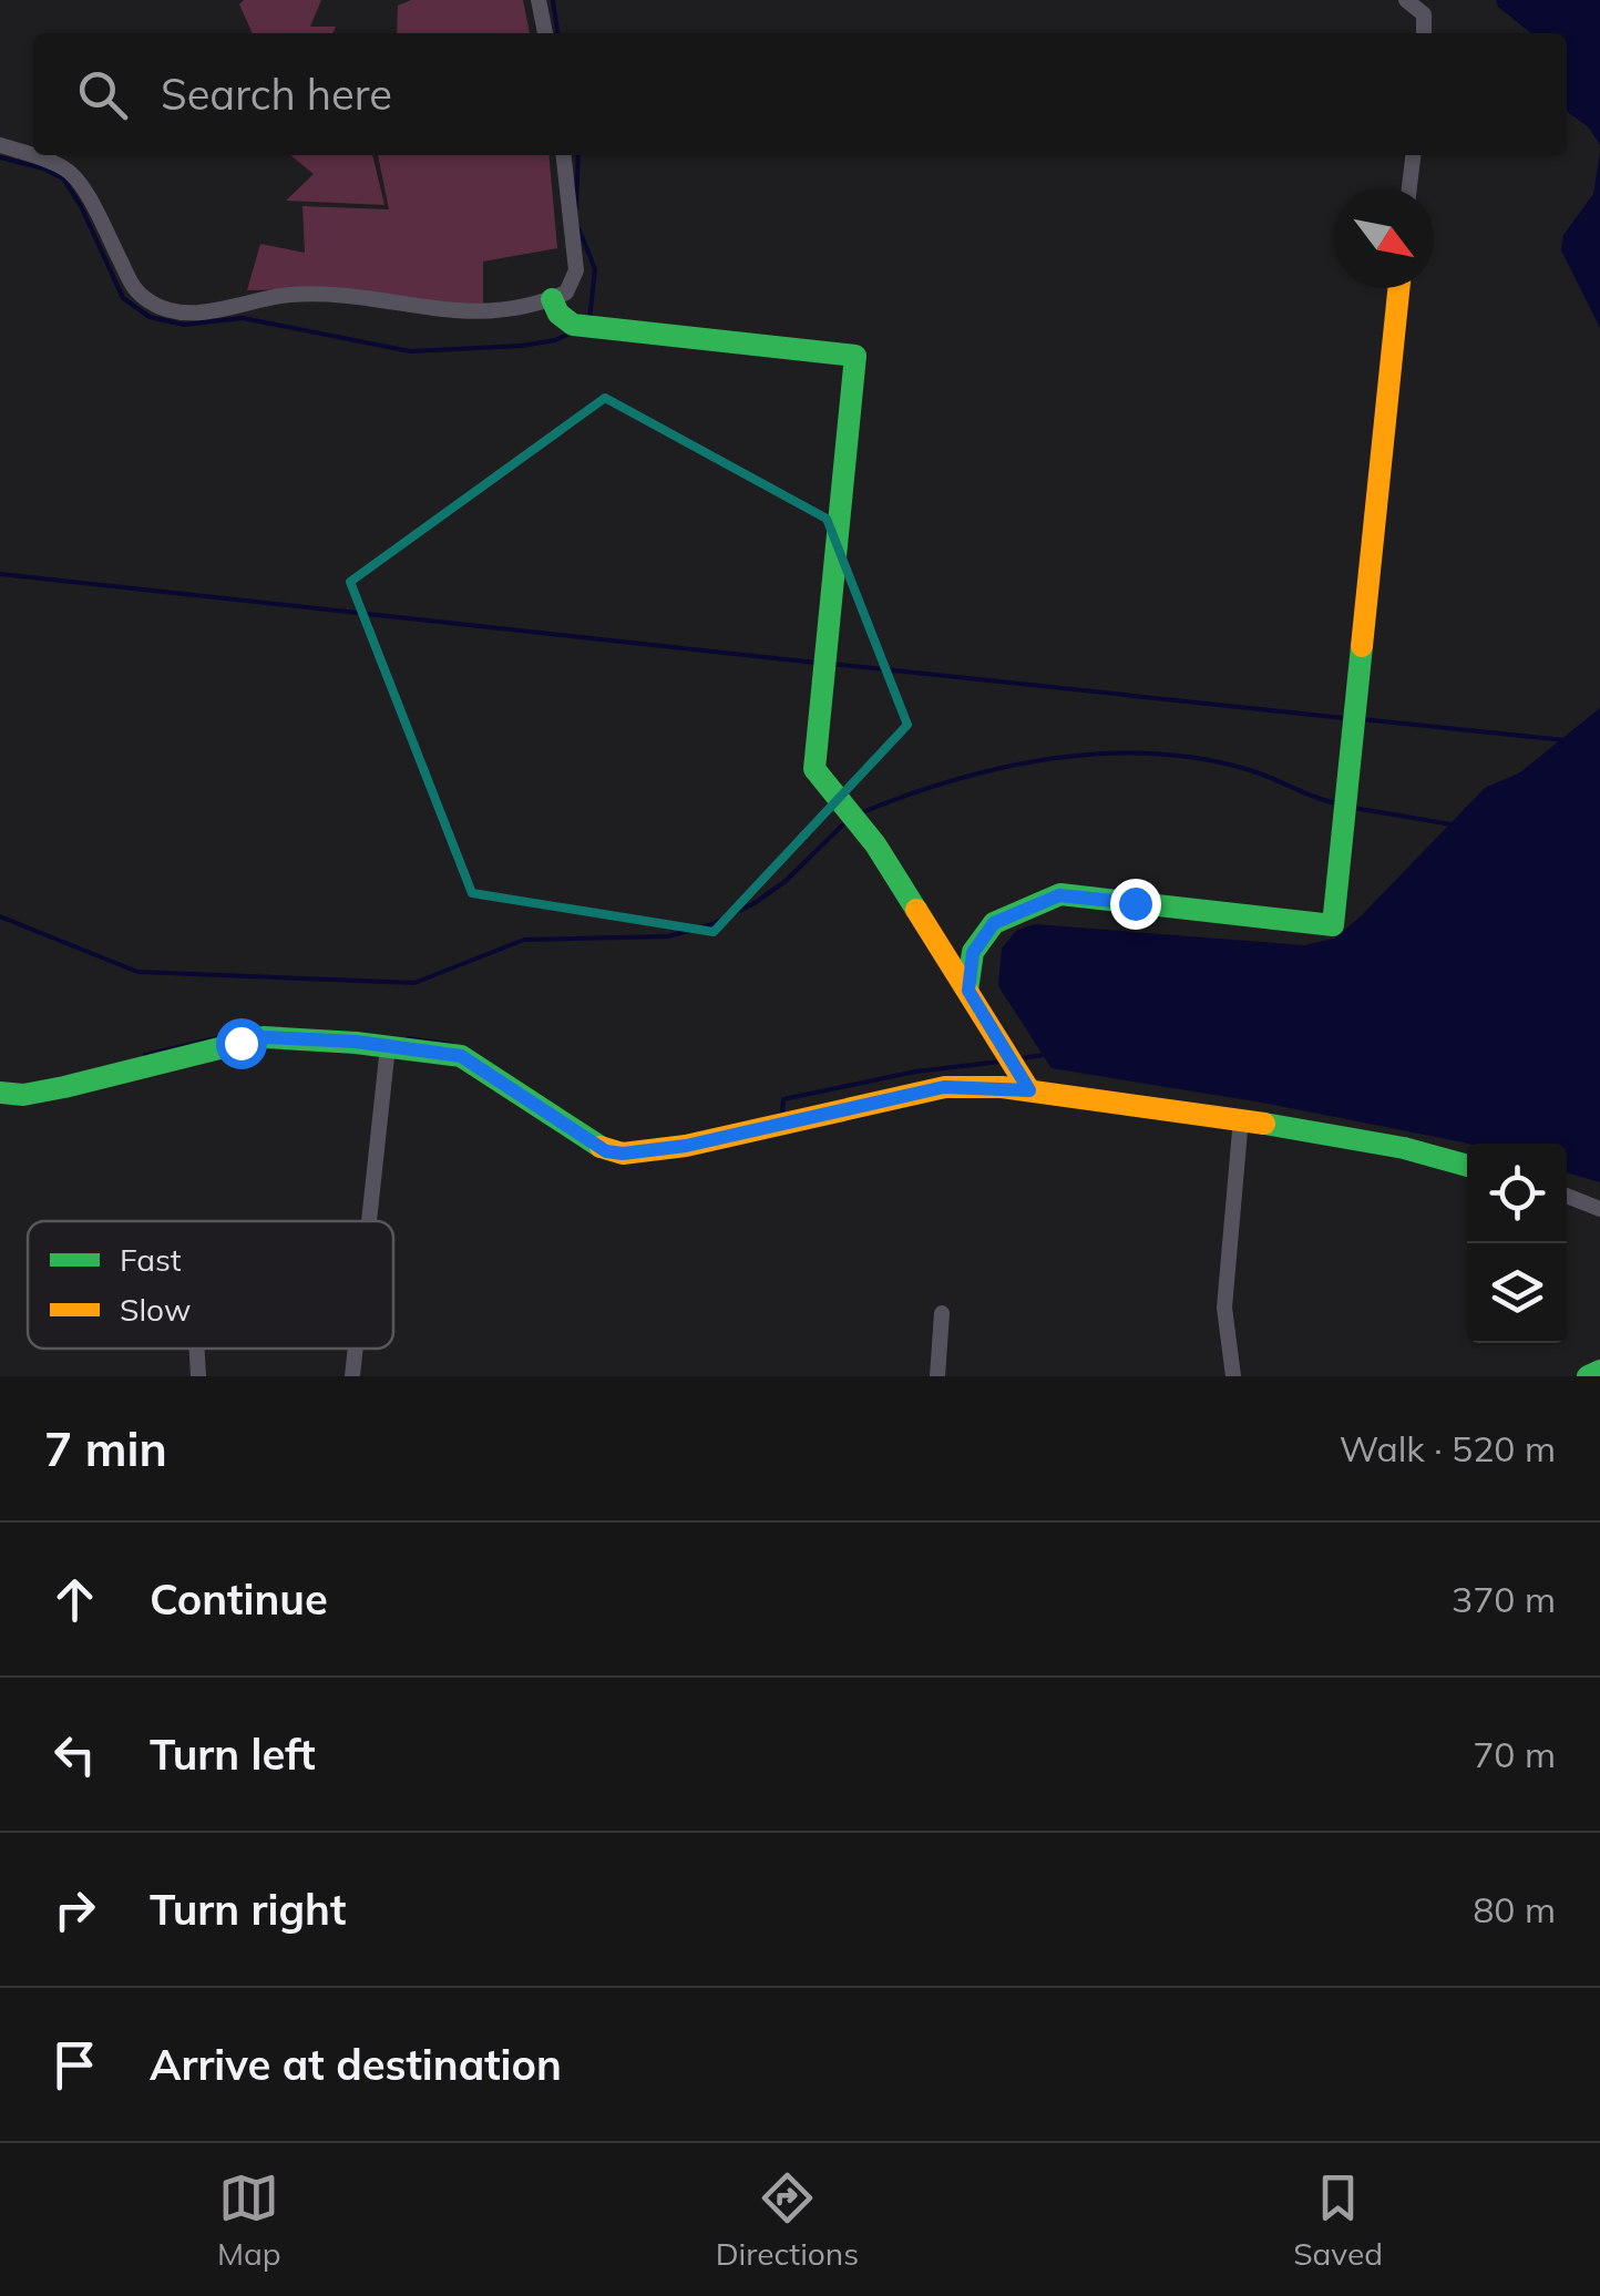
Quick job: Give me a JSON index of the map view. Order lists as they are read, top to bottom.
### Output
{
  "legend": ["Fast", "Slow"],
  "north": "bottom right",
  "page": {
    "search": "Search here",
    "heading": ["7 min", "Walk · 520 m"],
    "list": [
      ["Continue", "370 m"],
      ["Turn left", "70 m"],
      ["Turn right", "80 m"],
      "Arrive at destination"
    ],
    "nav": ["Map", "Directions", "Saved"]
  }
}
